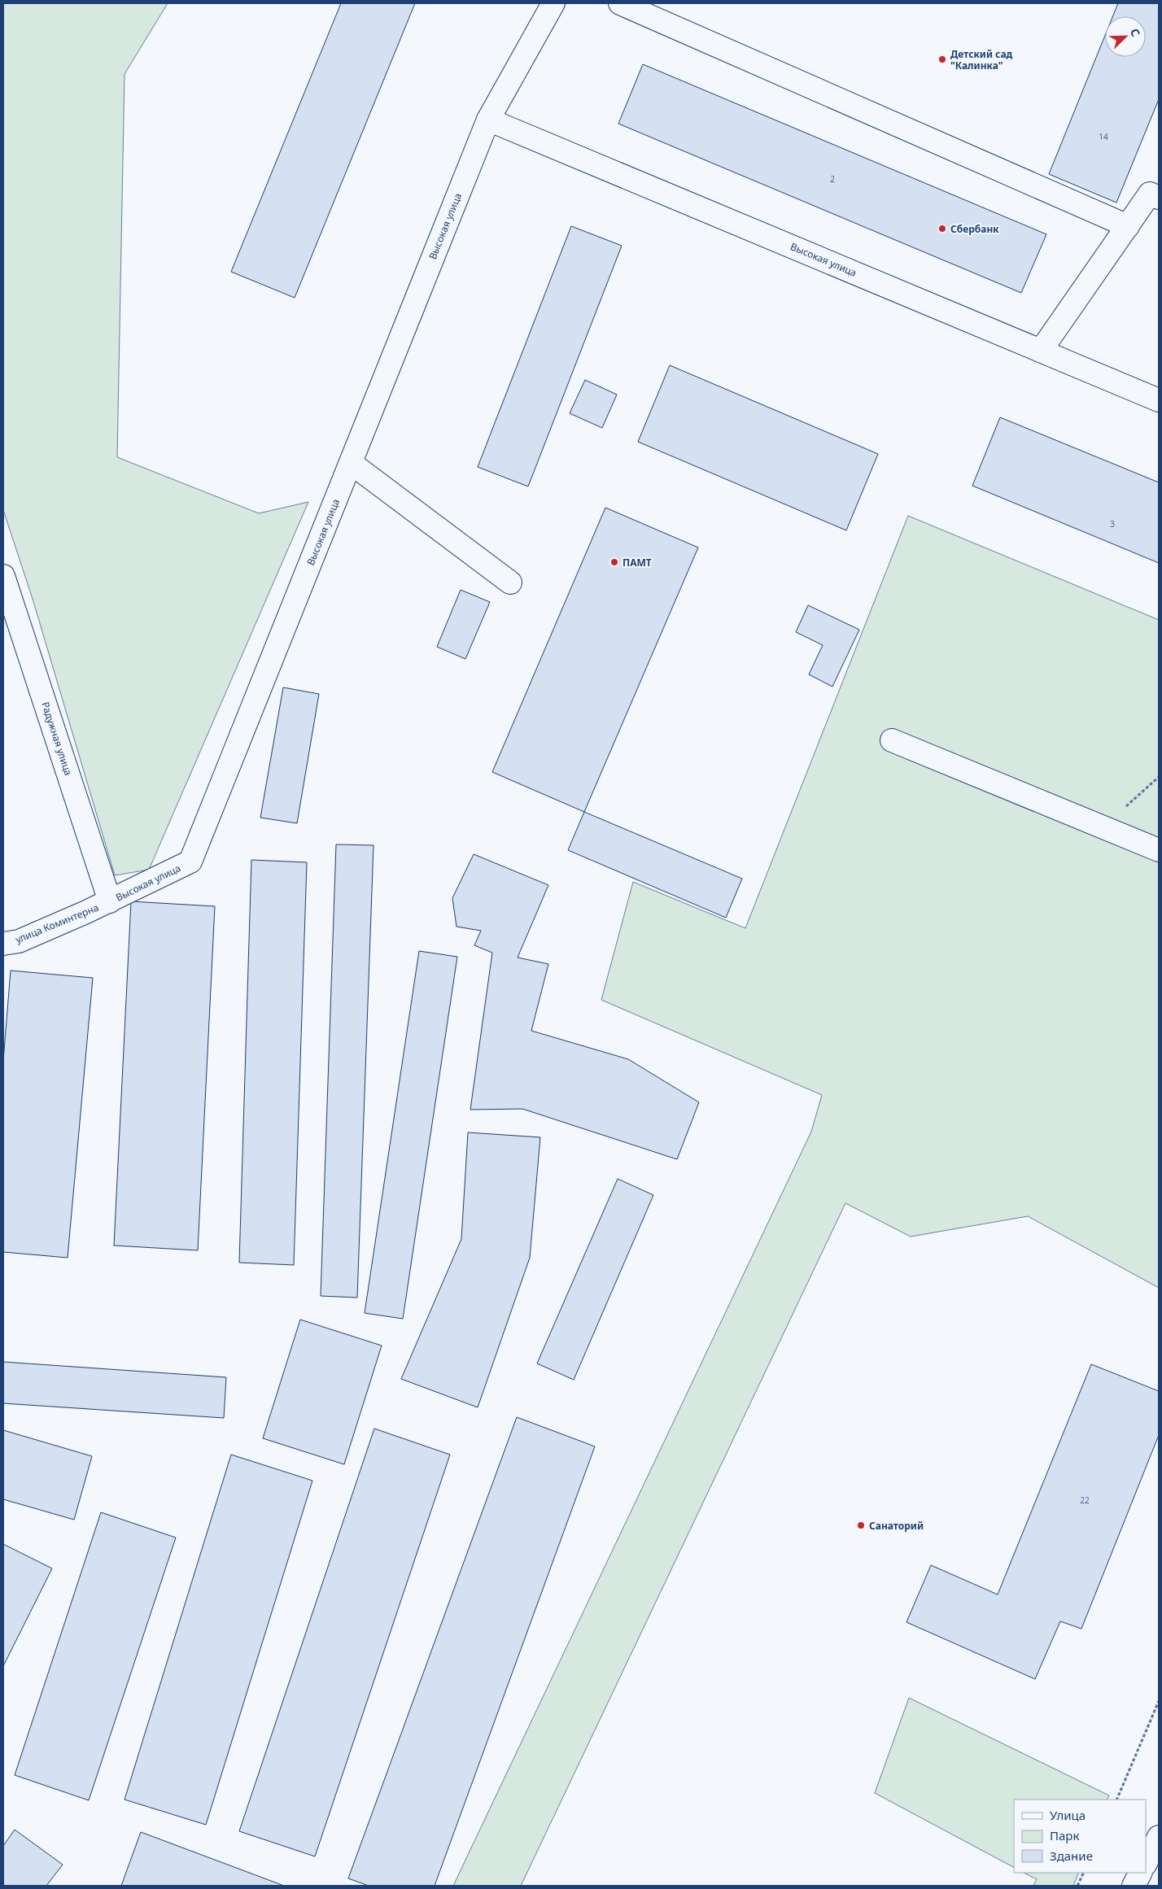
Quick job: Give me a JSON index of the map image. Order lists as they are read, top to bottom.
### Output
{
  "streets": {
    "street": ["Высокая улица", "Радужная улица", "улица Коминтерна"]
  },
  "crossings": [
    ["Высокая улица", "Радужная улица"],
    ["Высокая улица", "улица Коминтерна"],
    ["Радужная улица", "улица Коминтерна"]
  ],
  "places": [
    "Детский сад \"Калинка\"",
    "Сбербанк",
    "ПАМТ",
    "Санаторий"
  ],
  "house_numbers": [
    "14",
    "2",
    "3",
    "22"
  ],
  "legend": ["Улица", "Парк", "Здание"],
  "north": "top right"
}
